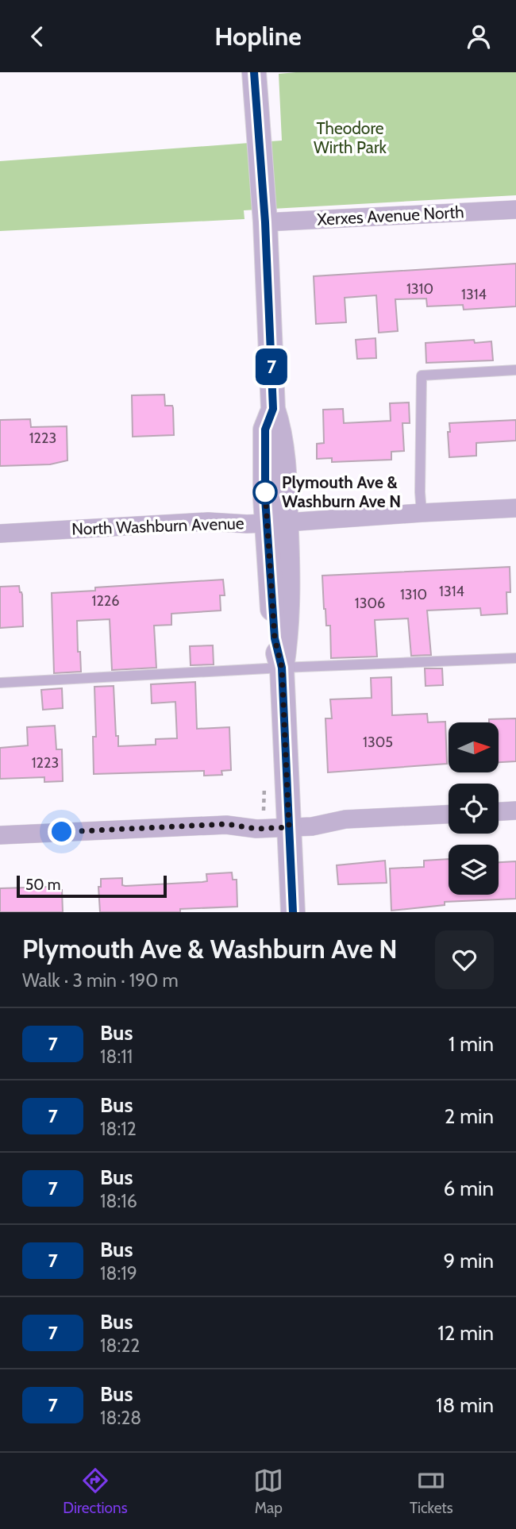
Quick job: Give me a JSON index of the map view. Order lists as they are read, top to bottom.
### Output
{
  "streets": {
    "street": ["Xerxes Avenue North", "North Washburn Avenue"]
  },
  "parks": ["Theodore Wirth Park"],
  "places": ["Plymouth Ave & Washburn Ave N"],
  "lines": ["bus line 7"],
  "house_numbers": [
    "1310",
    "1314",
    "1223",
    "1314",
    "1310",
    "1226",
    "1306",
    "1305",
    "1223"
  ],
  "scale_bar": "50 m",
  "north": "right",
  "page": {
    "header": "Hopline",
    "on_map": "7",
    "scale": "50 m",
    "heading": ["Plymouth Ave & Washburn Ave N", "Walk · 3 min · 190 m"],
    "list": [
      {
        "mark": "7",
        "name": "Bus",
        "note": "18:11",
        "value": "1 min"
      },
      {
        "mark": "7",
        "name": "Bus",
        "note": "18:12",
        "value": "2 min"
      },
      {
        "mark": "7",
        "name": "Bus",
        "note": "18:16",
        "value": "6 min"
      },
      {
        "mark": "7",
        "name": "Bus",
        "note": "18:19",
        "value": "9 min"
      },
      {
        "mark": "7",
        "name": "Bus",
        "note": "18:22",
        "value": "12 min"
      },
      {
        "mark": "7",
        "name": "Bus",
        "note": "18:28",
        "value": "18 min"
      }
    ],
    "tabs": ["Directions", "Map", "Tickets"]
  }
}
